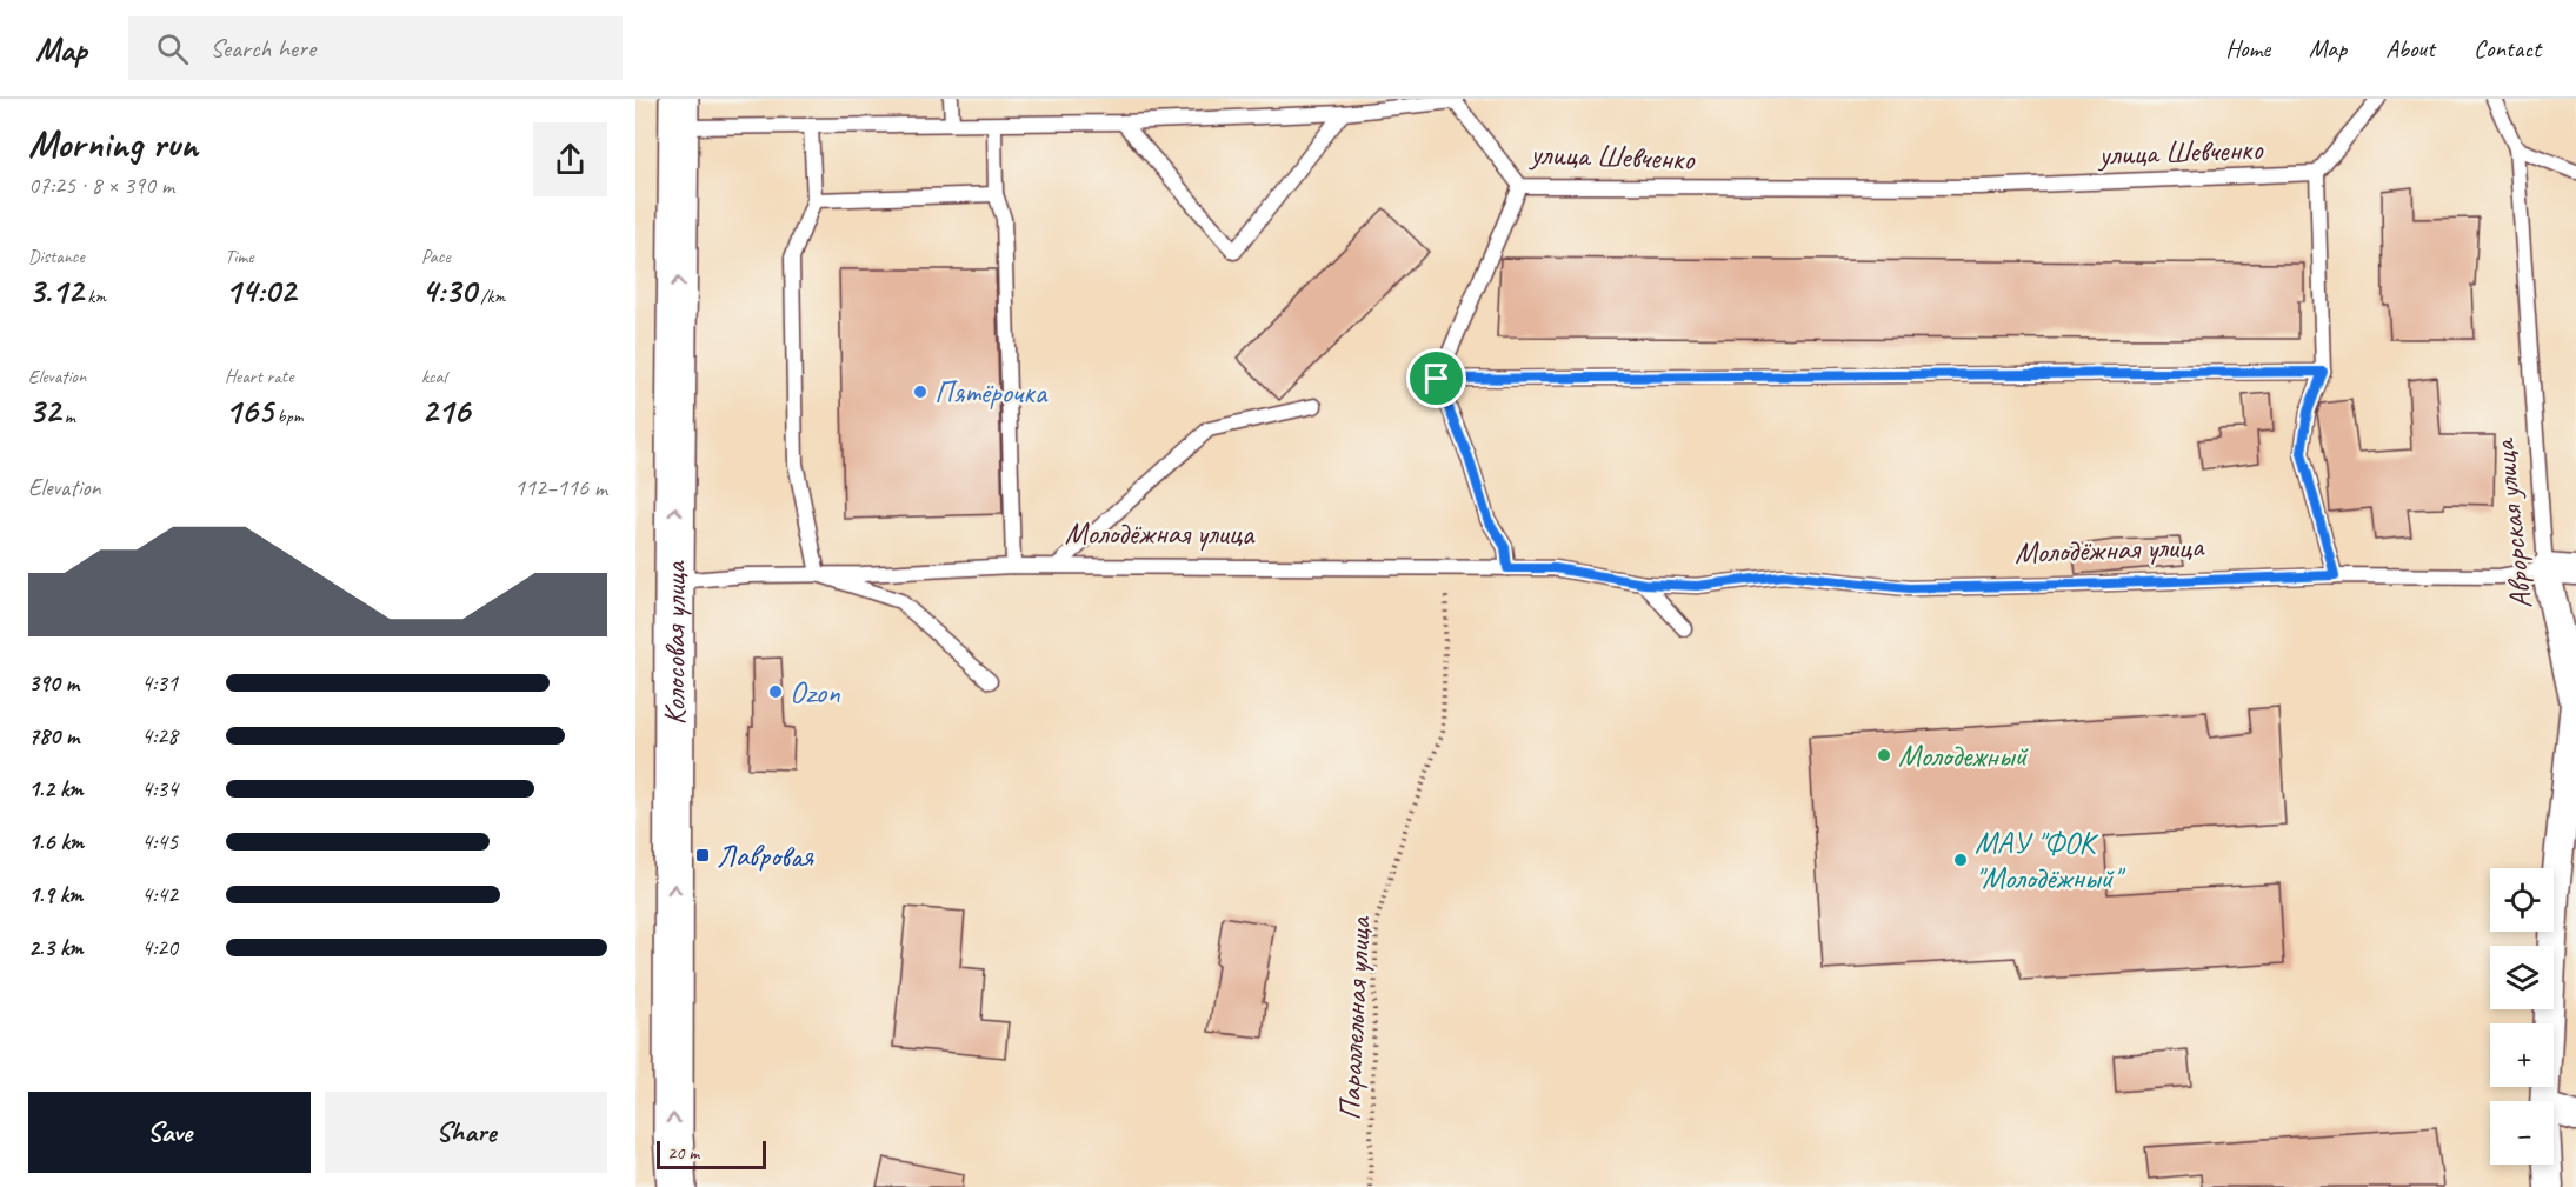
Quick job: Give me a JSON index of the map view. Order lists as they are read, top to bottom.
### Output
{
  "streets": {
    "highway": ["Колосовая улица"],
    "street": ["Аврорская улица", "Молодёжная улица"],
    "lane": ["улица Шевченко"],
    "path": ["Параллельная улица"]
  },
  "crossings": [
    ["улица Шевченко", "Колосовая улица"],
    ["Аврорская улица", "Молодёжная улица"],
    ["Молодёжная улица", "Колосовая улица"],
    ["Молодёжная улица", "Параллельная улица"]
  ],
  "one_way": ["Колосовая улица"],
  "places": {
    "other": [
      "Пятёрочка",
      "Ozon",
      "Молодежный",
      "МАУ \"ФОК \"Молодёжный\""
    ],
    "transit": ["Лавровая"]
  },
  "scale_bar": "20 m",
  "page": {
    "header": "Map",
    "search": "Search here",
    "nav": [
      "Home",
      "Map",
      "About",
      "Contact"
    ],
    "heading": ["Morning run", "07:25 · 8 × 390 m"],
    "stats": [
      ["Distance", "3.12 km"],
      ["Time", "14:02"],
      ["Pace", "4:30 /km"],
      ["Elevation", "32 m"],
      ["Heart rate", "165 bpm"],
      ["kcal", "216"]
    ],
    "chart": ["Elevation", "112–116 m"],
    "list": [
      {
        "name": "390 m",
        "note": "4:31"
      },
      {
        "name": "780 m",
        "note": "4:28"
      },
      {
        "name": "1.2 km",
        "note": "4:34"
      },
      {
        "name": "1.6 km",
        "note": "4:45"
      },
      {
        "name": "1.9 km",
        "note": "4:42"
      },
      {
        "name": "2.3 km",
        "note": "4:20"
      }
    ],
    "map_buttons": ["+", "−"],
    "buttons": ["Save", "Share"],
    "scale": "20 m"
  }
}
